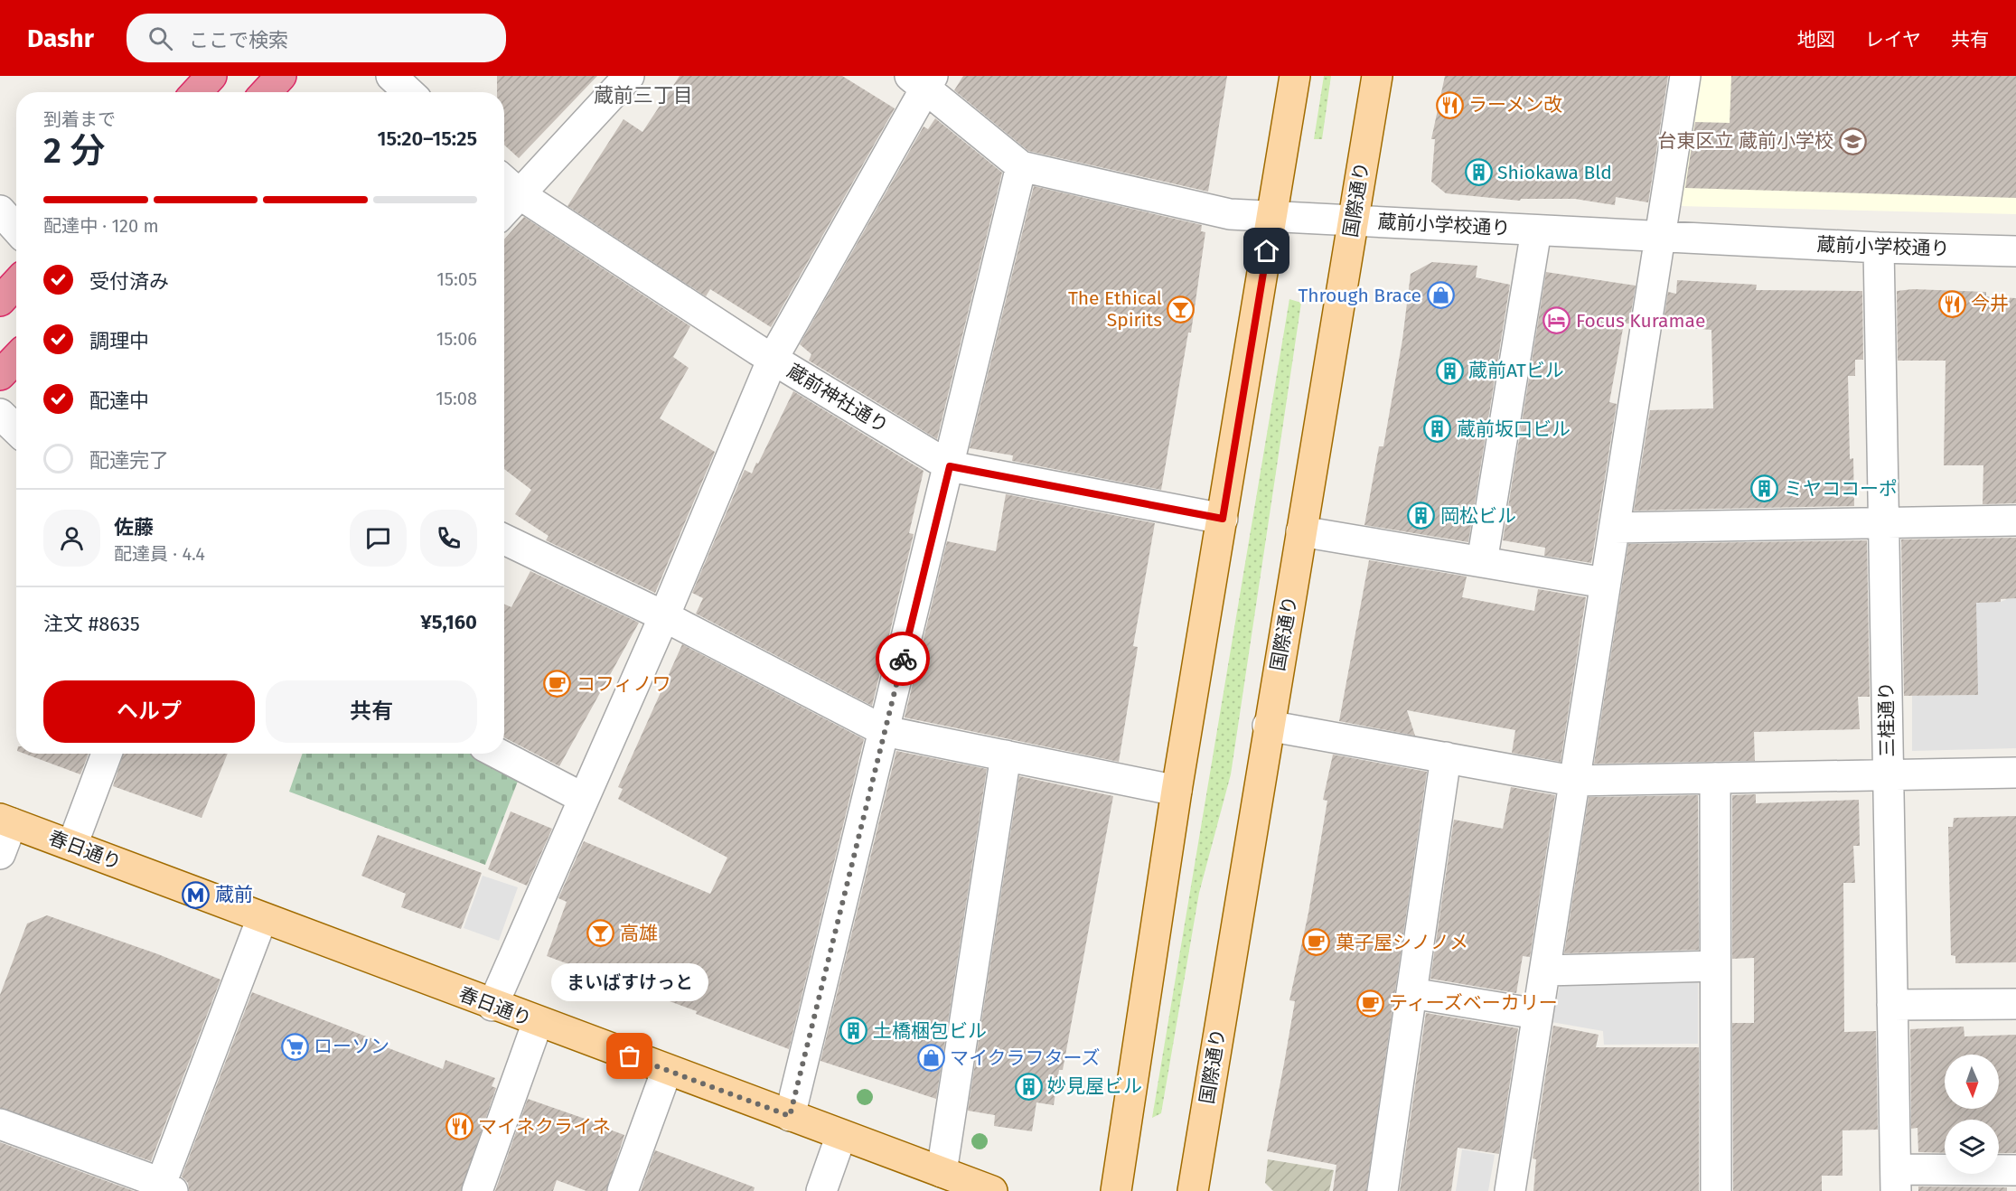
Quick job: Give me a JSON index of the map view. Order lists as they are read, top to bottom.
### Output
{
  "streets": {
    "main road": ["国際通り", "春日通り"],
    "street": ["蔵前小学校通り", "蔵前神社通り", "三桂通り"]
  },
  "crossings": [
    ["国際通り", "蔵前小学校通り"],
    ["蔵前小学校通り", "三桂通り"]
  ],
  "districts": ["蔵前三丁目"],
  "places": {
    "restaurant": ["ラーメン改", "今井", "マイネクライネ"],
    "school or university": ["台東区立 蔵前小学校"],
    "building": [
      "Shiokawa Bld",
      "蔵前ATビル",
      "蔵前坂口ビル",
      "ミヤココーポ",
      "岡松ビル",
      "土橋梱包ビル",
      "妙見屋ビル"
    ],
    "shop": ["Through Brace", "マイクラフターズ"],
    "bar": ["The Ethical Spirits", "高雄"],
    "hotel": ["Focus Kuramae"],
    "cafe": ["コフィノワ", "菓子屋シノノメ", "ティーズベーカリー"],
    "metro station": ["蔵前"],
    "supermarket": ["ローソン"],
    "other": ["まいばすけっと"]
  },
  "north": "bottom",
  "page": {
    "header": "Dashr",
    "search": "ここで検索",
    "nav": ["地図", "レイヤ", "共有"],
    "heading": ["2 分", "到着まで", "15:20–15:25"],
    "panel": [
      "佐藤",
      "配達員 · 4.4",
      "注文 #8635",
      "¥5,160"
    ],
    "bar": "配達中 · 120 m",
    "list": [
      ["受付済み", "15:05"],
      ["調理中", "15:06"],
      ["配達中", "15:08"],
      "配達完了"
    ],
    "buttons": ["ヘルプ", "共有"],
    "bubble": "まいばすけっと"
  }
}
